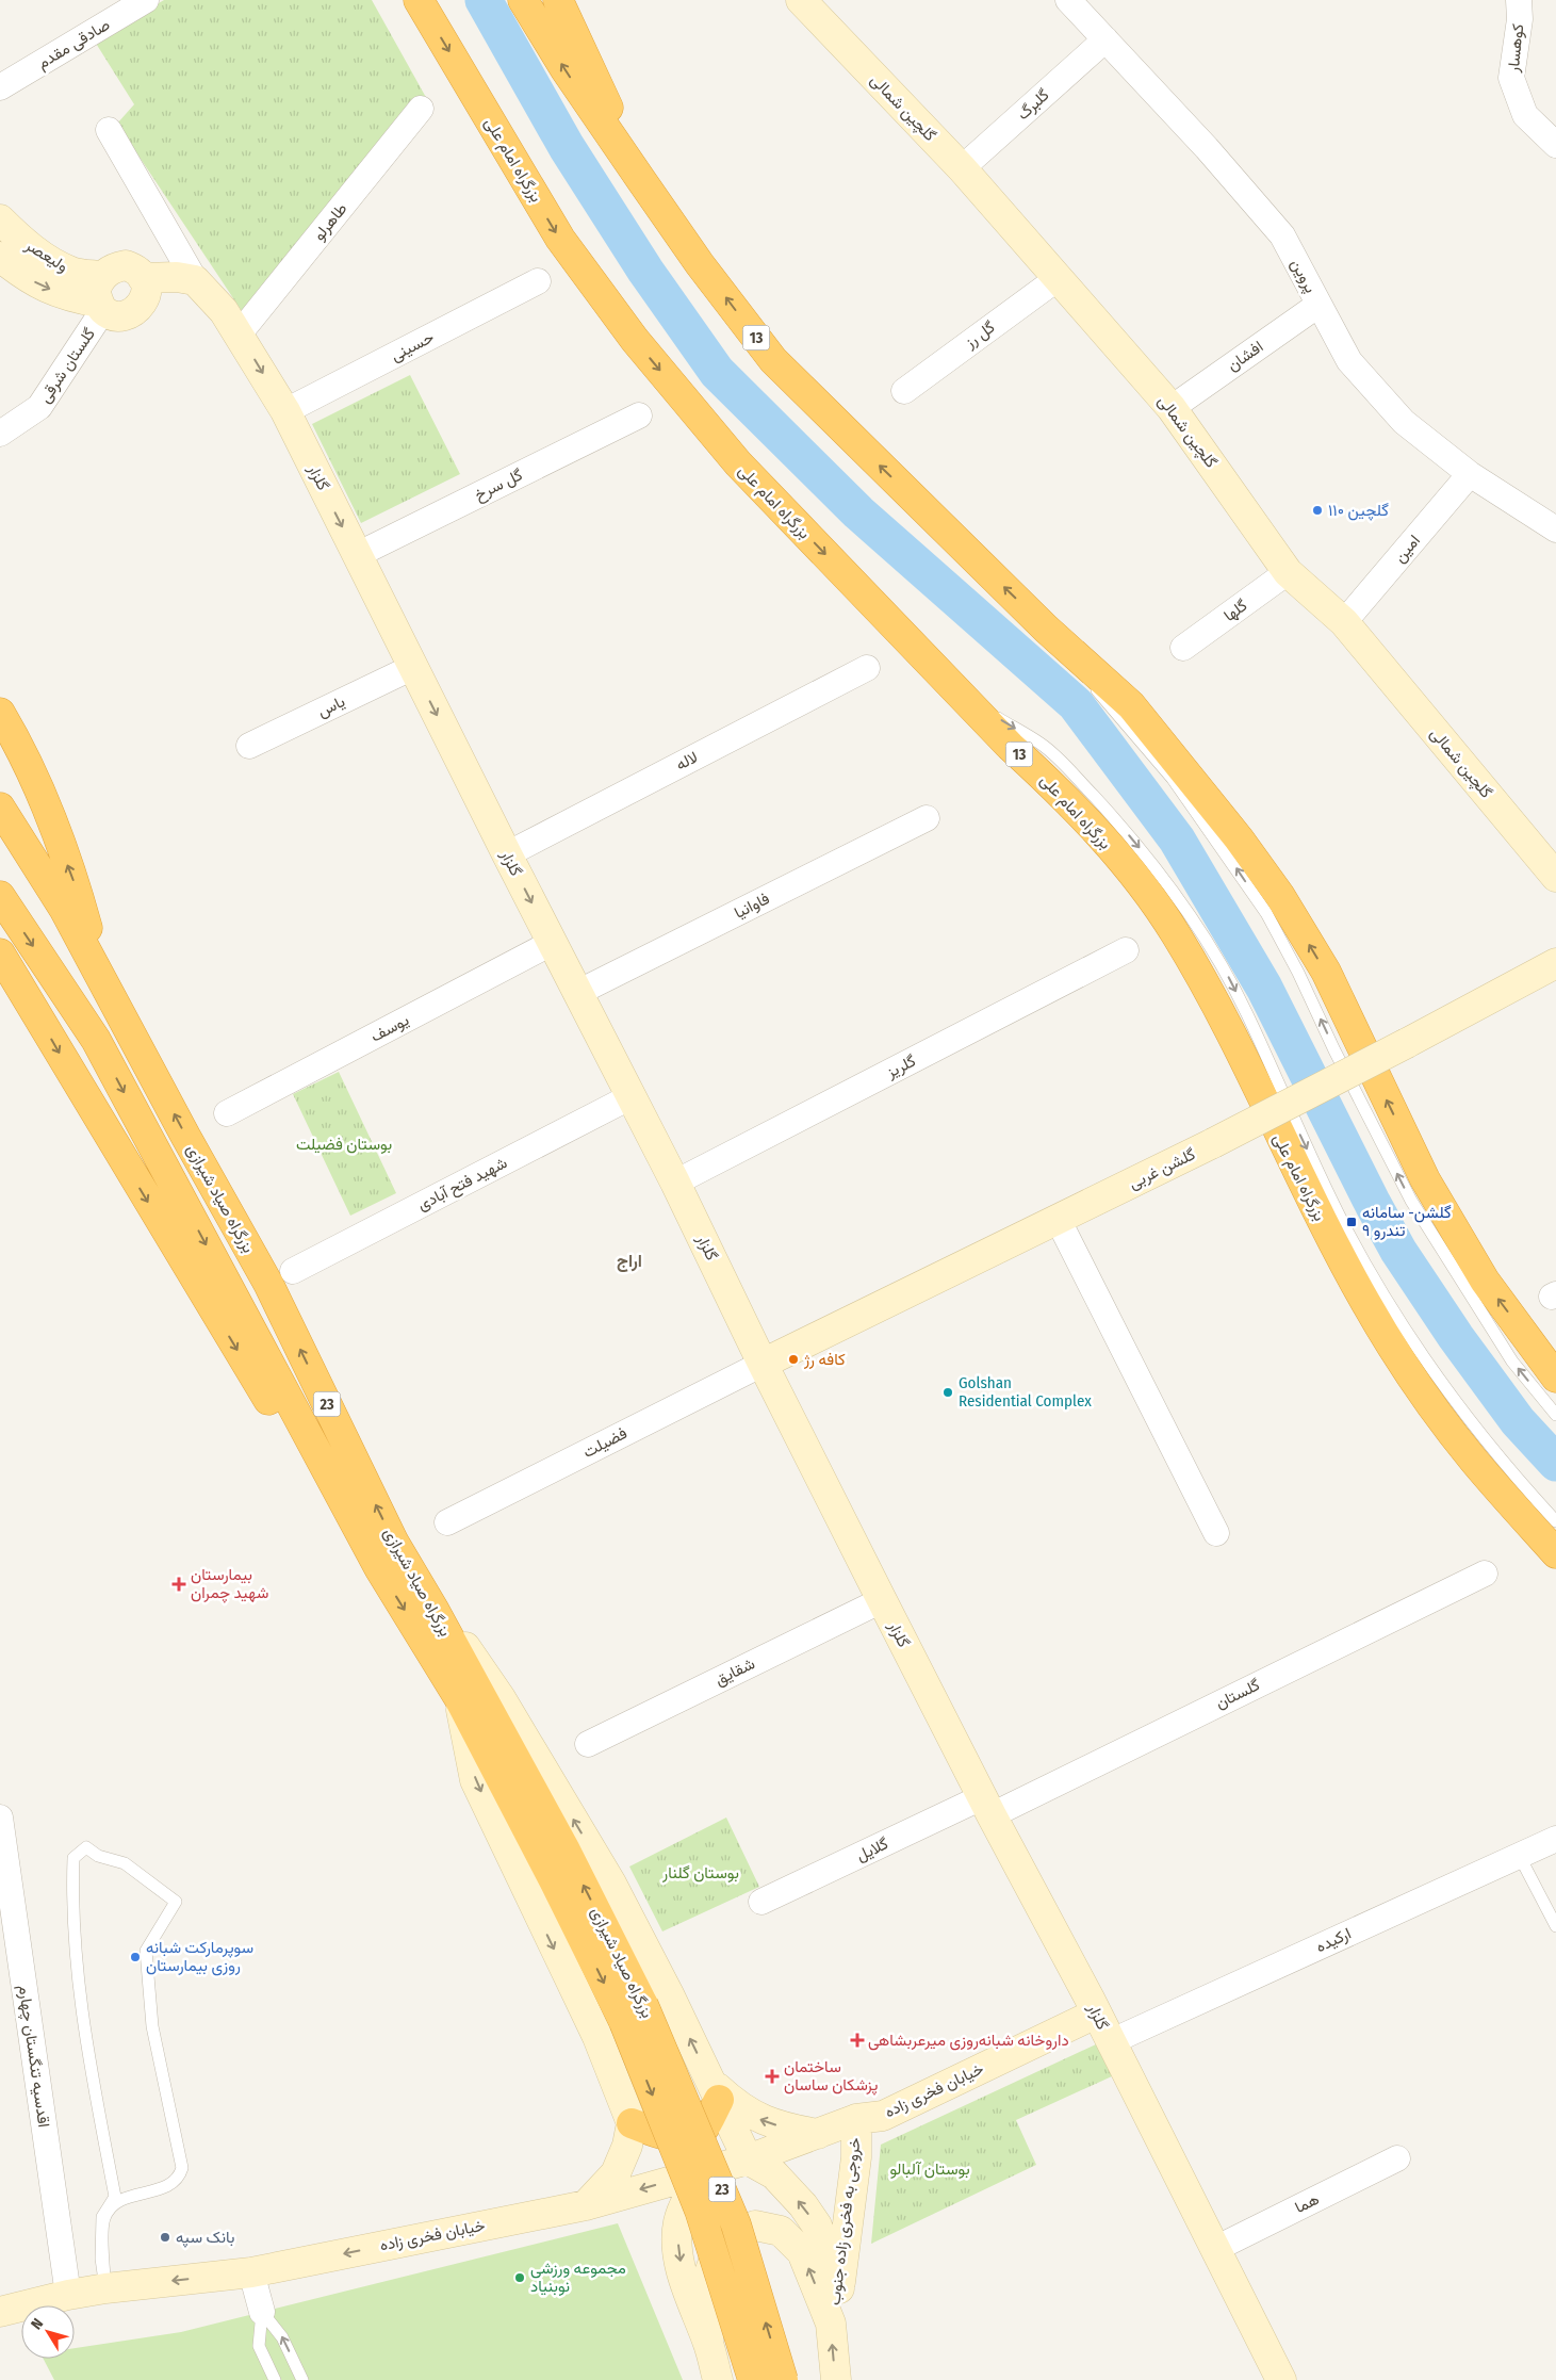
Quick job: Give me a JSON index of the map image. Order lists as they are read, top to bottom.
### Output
{
  "streets": {
    "highway": [
      "بزرگراه امام علی",
      "13",
      "بزرگراه صیاد شیرازی",
      "23"
    ],
    "main road": [
      "گلچین شمالی",
      "ولیعصر",
      "گلزار",
      "گلشن غربی",
      "خیابان فخری زاده",
      "خروجی به فخری زاده جنوب"
    ],
    "street": [
      "صادقی مقدم",
      "کوهسار",
      "گلبرگ",
      "طاهرلو",
      "پروین",
      "گل رز",
      "حسینی",
      "افشان",
      "گلستان شرقی",
      "گل سرخ",
      "امین",
      "گلها",
      "یاس",
      "لاله",
      "فاوانیا",
      "یوسف",
      "گلریز",
      "شهید فتح آبادی",
      "فضیلت",
      "شقایق",
      "گلستان",
      "گلایل",
      "ارکیده",
      "اقدسیه تنگستان چهارم",
      "هما"
    ]
  },
  "crossings": [
    ["گلبرگ", "گلچین شمالی"],
    ["گلبرگ", "پروین"],
    ["گلچین شمالی", "گل رز"],
    ["گلچین شمالی", "افشان"],
    ["گلچین شمالی", "امین"],
    ["گلچین شمالی", "گلها"],
    ["طاهرلو", "گلزار"],
    ["ولیعصر", "گلستان شرقی"],
    ["پروین", "افشان"],
    ["پروین", "امین"],
    ["حسینی", "گلزار"],
    ["گلزار", "گل سرخ"],
    ["گلزار", "یاس"],
    ["گلزار", "لاله"],
    ["گلزار", "فاوانیا"],
    ["گلزار", "یوسف"],
    ["گلزار", "گلریز"],
    ["گلزار", "گلشن غربی"],
    ["گلزار", "شهید فتح آبادی"],
    ["گلزار", "فضیلت"],
    ["گلزار", "شقایق"],
    ["گلزار", "گلستان"],
    ["گلزار", "گلایل"],
    ["گلزار", "ارکیده"],
    ["گلزار", "خیابان فخری زاده"],
    ["گلزار", "هما"],
    ["گلشن غربی", "فضیلت"],
    ["گلستان", "گلایل"],
    ["اقدسیه تنگستان چهارم", "خیابان فخری زاده"],
    ["خیابان فخری زاده", "خروجی به فخری زاده جنوب"]
  ],
  "one_way": ["خیابان فخری زاده"],
  "districts": ["اراج"],
  "parks": ["بوستان فضیلت", "بوستان گلنار", "بوستان آلبالو"],
  "places": {
    "other": [
      "گلچین ۱۱۰",
      "کافه رژ",
      "Golshan Residential Complex",
      "سوپرمارکت شبانه روزی بیمارستان",
      "بانک سپه",
      "مجموعه ورزشی نوبنیاد"
    ],
    "transit": ["گلشن- سامانه ۹ تندرو"],
    "health": ["بیمارستان شهید چمران", "داروخانه شبانه‌روزی میرعربشاهی", "ساختمان پزشکان ساسان"]
  },
  "north": "top left"
}
